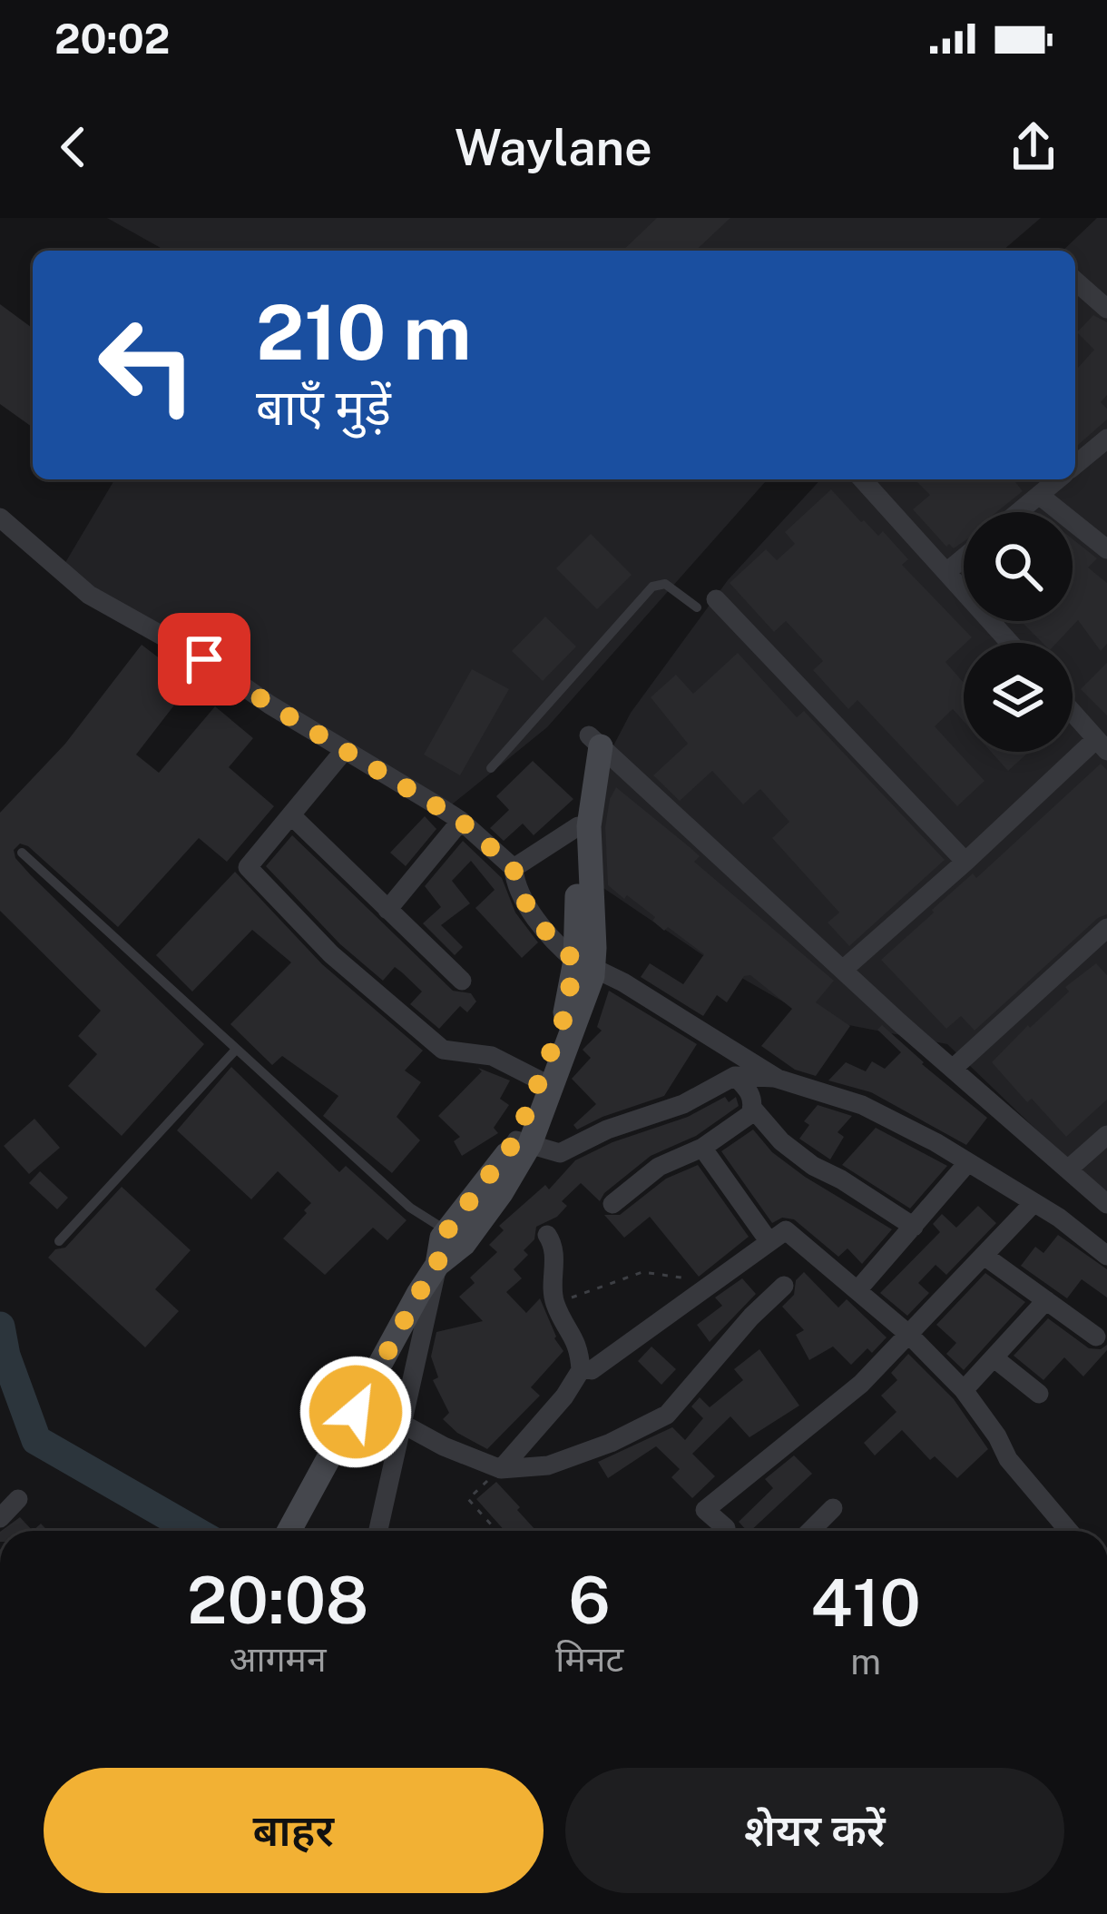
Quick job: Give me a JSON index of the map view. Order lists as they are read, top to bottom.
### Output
{
  "page": {
    "status": "20:02",
    "header": "Waylane",
    "turn": ["210 m", "बाएँ मुड़ें"],
    "eta": [
      "20:08",
      "आगमन",
      "6",
      "मिनट",
      "410",
      "m"
    ],
    "buttons": ["बाहर", "शेयर करें"]
  }
}
